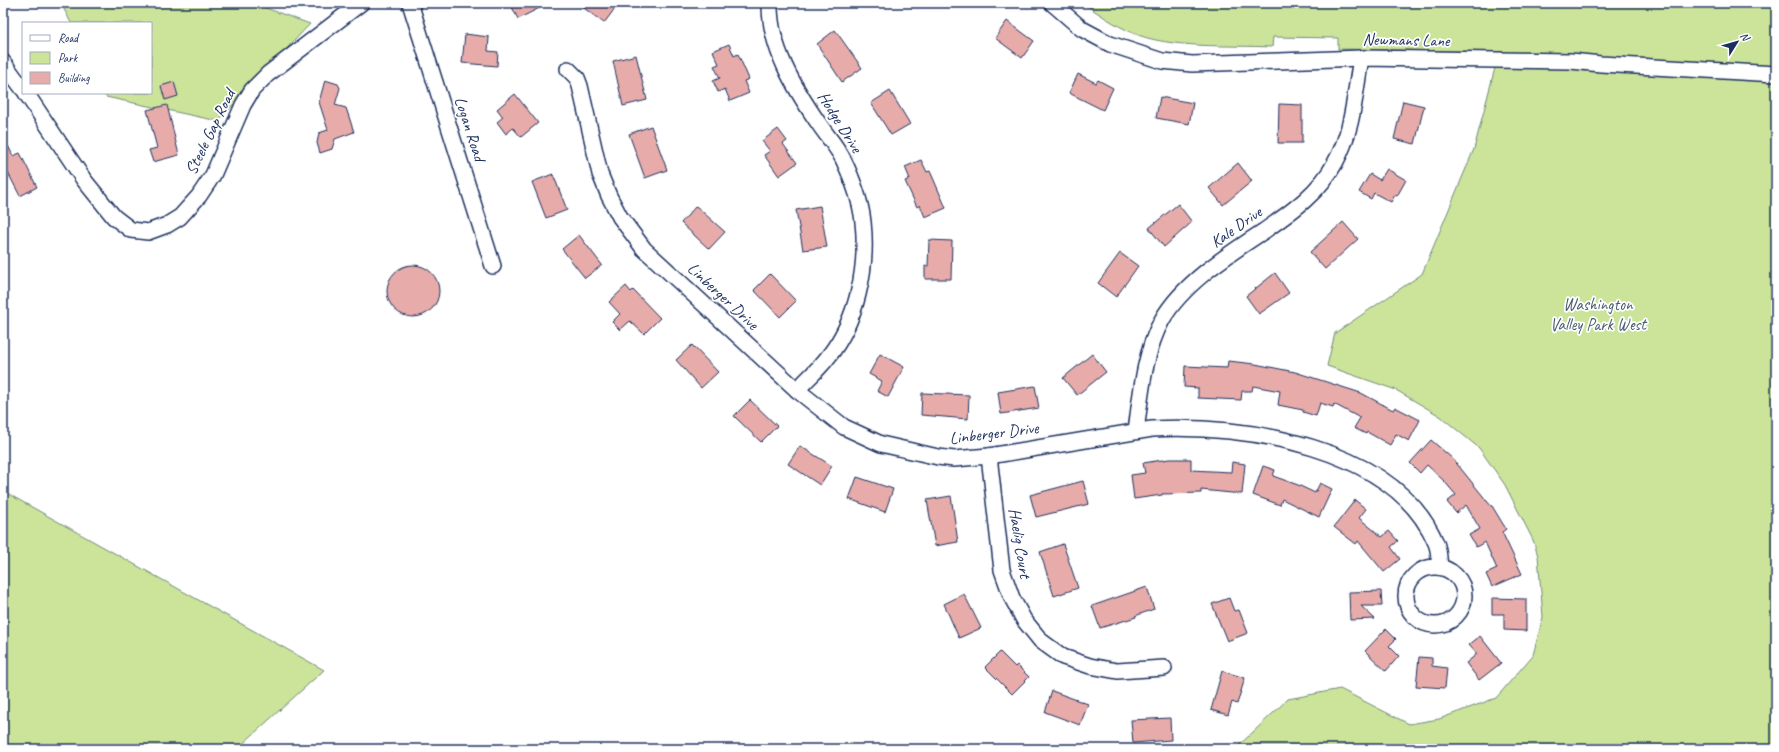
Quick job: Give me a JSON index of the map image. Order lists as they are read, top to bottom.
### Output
{
  "streets": {
    "street": [
      "Newmans Lane",
      "Hodge Drive",
      "Logan Road",
      "Steele Gap Road",
      "Kale Drive",
      "Linberger Drive",
      "Haelig Court"
    ]
  },
  "crossings": [
    ["Newmans Lane", "Kale Drive"],
    ["Hodge Drive", "Linberger Drive"],
    ["Kale Drive", "Linberger Drive"],
    ["Linberger Drive", "Haelig Court"]
  ],
  "parks": ["Washington Valley Park West"],
  "legend": ["Road", "Park", "Building"],
  "north": "top right"
}
